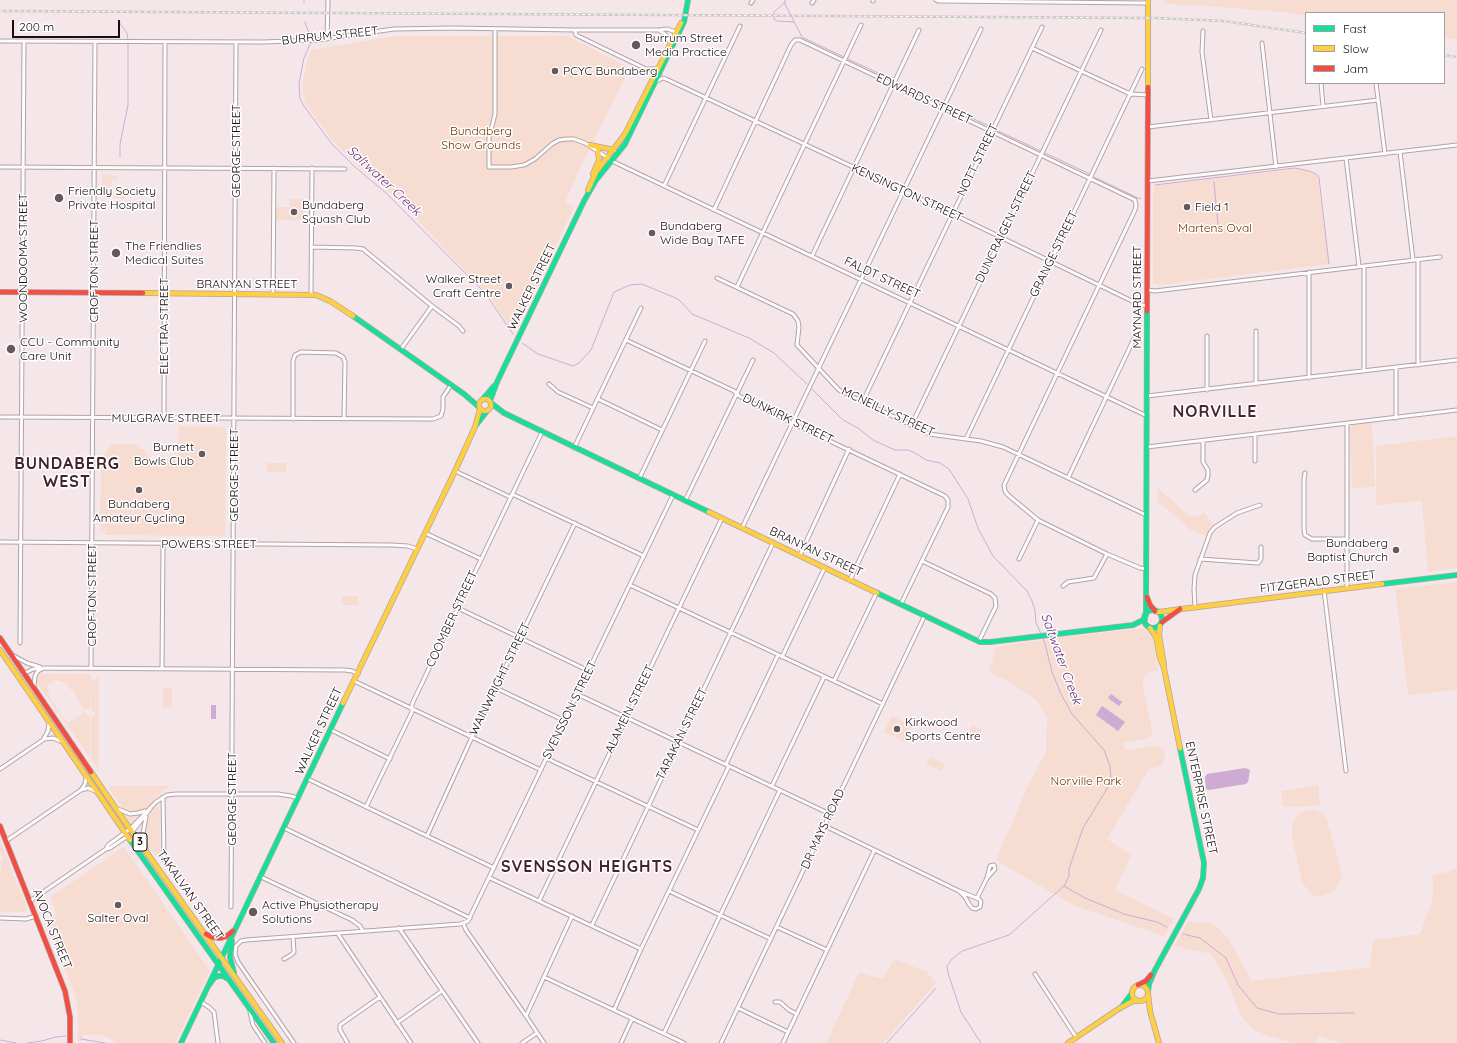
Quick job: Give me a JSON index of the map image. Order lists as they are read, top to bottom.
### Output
{
  "streets": {
    "main road": [
      "BRANYAN STREET",
      "WALKER STREET",
      "MAYNARD STREET",
      "FITZGERALD STREET",
      "ENTERPRISE STREET",
      "3",
      "TAKALVAN STREET",
      "AVOCA STREET"
    ],
    "street": [
      "BURRUM STREET",
      "EDWARDS STREET",
      "GEORGE STREET",
      "NOTT STREET",
      "KENSINGTON STREET",
      "DUNCRAIGEN STREET",
      "GRANGE STREET",
      "WOONDOOMA STREET",
      "CROFTON STREET",
      "FALDT STREET",
      "ELECTRA STREET",
      "MCNEILLY STREET",
      "MULGRAVE STREET",
      "DUNKIRK STREET",
      "POWERS STREET",
      "COOMBER STREET",
      "WAINWRIGHT STREET",
      "ALAMEIN STREET",
      "SVENSSON STREET",
      "TARAKAN STREET",
      "DR MAYS ROAD"
    ]
  },
  "crossings": [
    ["BURRUM STREET", "GEORGE STREET"],
    ["BURRUM STREET", "WOONDOOMA STREET"],
    ["BURRUM STREET", "CROFTON STREET"],
    ["BURRUM STREET", "FALDT STREET"],
    ["BURRUM STREET", "WALKER STREET"],
    ["BURRUM STREET", "ELECTRA STREET"],
    ["EDWARDS STREET", "NOTT STREET"],
    ["EDWARDS STREET", "KENSINGTON STREET"],
    ["EDWARDS STREET", "DUNCRAIGEN STREET"],
    ["EDWARDS STREET", "GRANGE STREET"],
    ["GEORGE STREET", "BRANYAN STREET"],
    ["GEORGE STREET", "MULGRAVE STREET"],
    ["GEORGE STREET", "POWERS STREET"],
    ["NOTT STREET", "KENSINGTON STREET"],
    ["NOTT STREET", "FALDT STREET"],
    ["NOTT STREET", "MCNEILLY STREET"],
    ["KENSINGTON STREET", "DUNCRAIGEN STREET"],
    ["KENSINGTON STREET", "GRANGE STREET"],
    ["KENSINGTON STREET", "MAYNARD STREET"],
    ["DUNCRAIGEN STREET", "FALDT STREET"],
    ["DUNCRAIGEN STREET", "MCNEILLY STREET"],
    ["GRANGE STREET", "FALDT STREET"],
    ["GRANGE STREET", "MCNEILLY STREET"],
    ["WOONDOOMA STREET", "BRANYAN STREET"],
    ["WOONDOOMA STREET", "MULGRAVE STREET"],
    ["WOONDOOMA STREET", "POWERS STREET"],
    ["CROFTON STREET", "BRANYAN STREET"],
    ["CROFTON STREET", "MULGRAVE STREET"],
    ["CROFTON STREET", "POWERS STREET"],
    ["FALDT STREET", "WALKER STREET"],
    ["FALDT STREET", "MAYNARD STREET"],
    ["BRANYAN STREET", "WALKER STREET"],
    ["BRANYAN STREET", "MAYNARD STREET"],
    ["BRANYAN STREET", "ELECTRA STREET"],
    ["BRANYAN STREET", "MULGRAVE STREET"],
    ["BRANYAN STREET", "FITZGERALD STREET"],
    ["BRANYAN STREET", "COOMBER STREET"],
    ["BRANYAN STREET", "ALAMEIN STREET"],
    ["BRANYAN STREET", "SVENSSON STREET"],
    ["BRANYAN STREET", "TARAKAN STREET"],
    ["BRANYAN STREET", "ENTERPRISE STREET"],
    ["BRANYAN STREET", "DR MAYS ROAD"],
    ["WALKER STREET", "POWERS STREET"],
    ["WALKER STREET", "TAKALVAN STREET"],
    ["MAYNARD STREET", "MCNEILLY STREET"],
    ["MAYNARD STREET", "FITZGERALD STREET"],
    ["MAYNARD STREET", "ENTERPRISE STREET"],
    ["ELECTRA STREET", "MULGRAVE STREET"],
    ["FITZGERALD STREET", "ENTERPRISE STREET"]
  ],
  "districts": ["NORVILLE", "BUNDABERG WEST", "SVENSSON HEIGHTS"],
  "water": ["Saltwater Creek"],
  "parks": ["Bundaberg Show Grounds", "Martens Oval", "Norville Park"],
  "places": [
    "Burrum Street Media Practice",
    "PCYC Bundaberg",
    "Friendly Society Private Hospital",
    "Field 1",
    "Bundaberg Squash Club",
    "Bundaberg Wide Bay TAFE",
    "The Friendlies Medical Suites",
    "Walker Street Craft Centre",
    "CCU - Community Care Unit",
    "Burnett Bowls Club",
    "Bundaberg Amateur Cycling",
    "Bundaberg Baptist Church",
    "Kirkwood Sports Centre",
    "Salter Oval",
    "Active Physiotherapy Solutions"
  ],
  "legend": ["Fast", "Slow", "Jam"],
  "scale_bar": "200 m"
}
